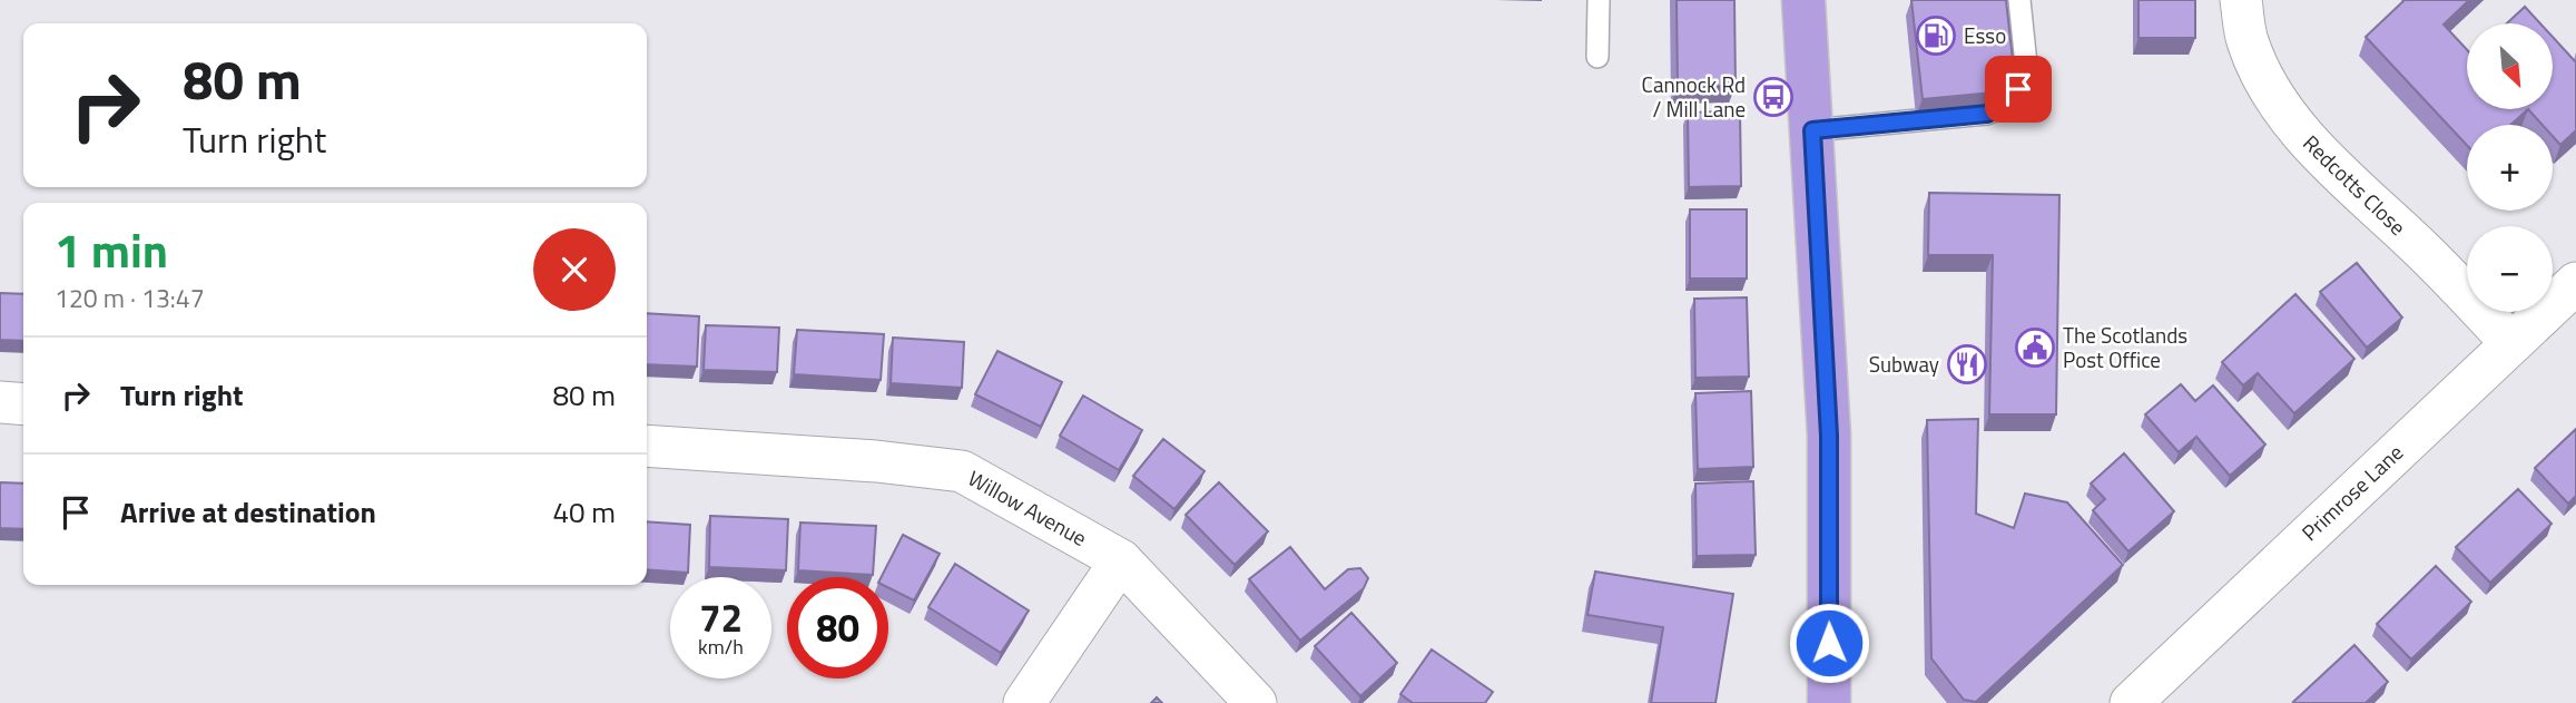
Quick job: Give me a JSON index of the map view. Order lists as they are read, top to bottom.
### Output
{
  "streets": {
    "street": ["Redcotts Close", "Primrose Lane", "Willow Avenue"]
  },
  "crossings": [
    ["Redcotts Close", "Primrose Lane"]
  ],
  "places": {
    "fuel station": ["Esso"],
    "bus stop": ["Cannock Rd / Mill Lane"],
    "public building": ["The Scotlands Post Office"],
    "restaurant": ["Subway"]
  },
  "north": "bottom right",
  "page": {
    "map_buttons": ["+", "−"],
    "turn": ["80 m", "Turn right"],
    "heading": ["1 min", "120 m · 13:47"],
    "list": [
      {
        "name": "Turn right",
        "value": "80 m"
      },
      {
        "name": "Arrive at destination",
        "value": "40 m"
      }
    ],
    "speed": "72 km/h",
    "limit": "80"
  }
}
